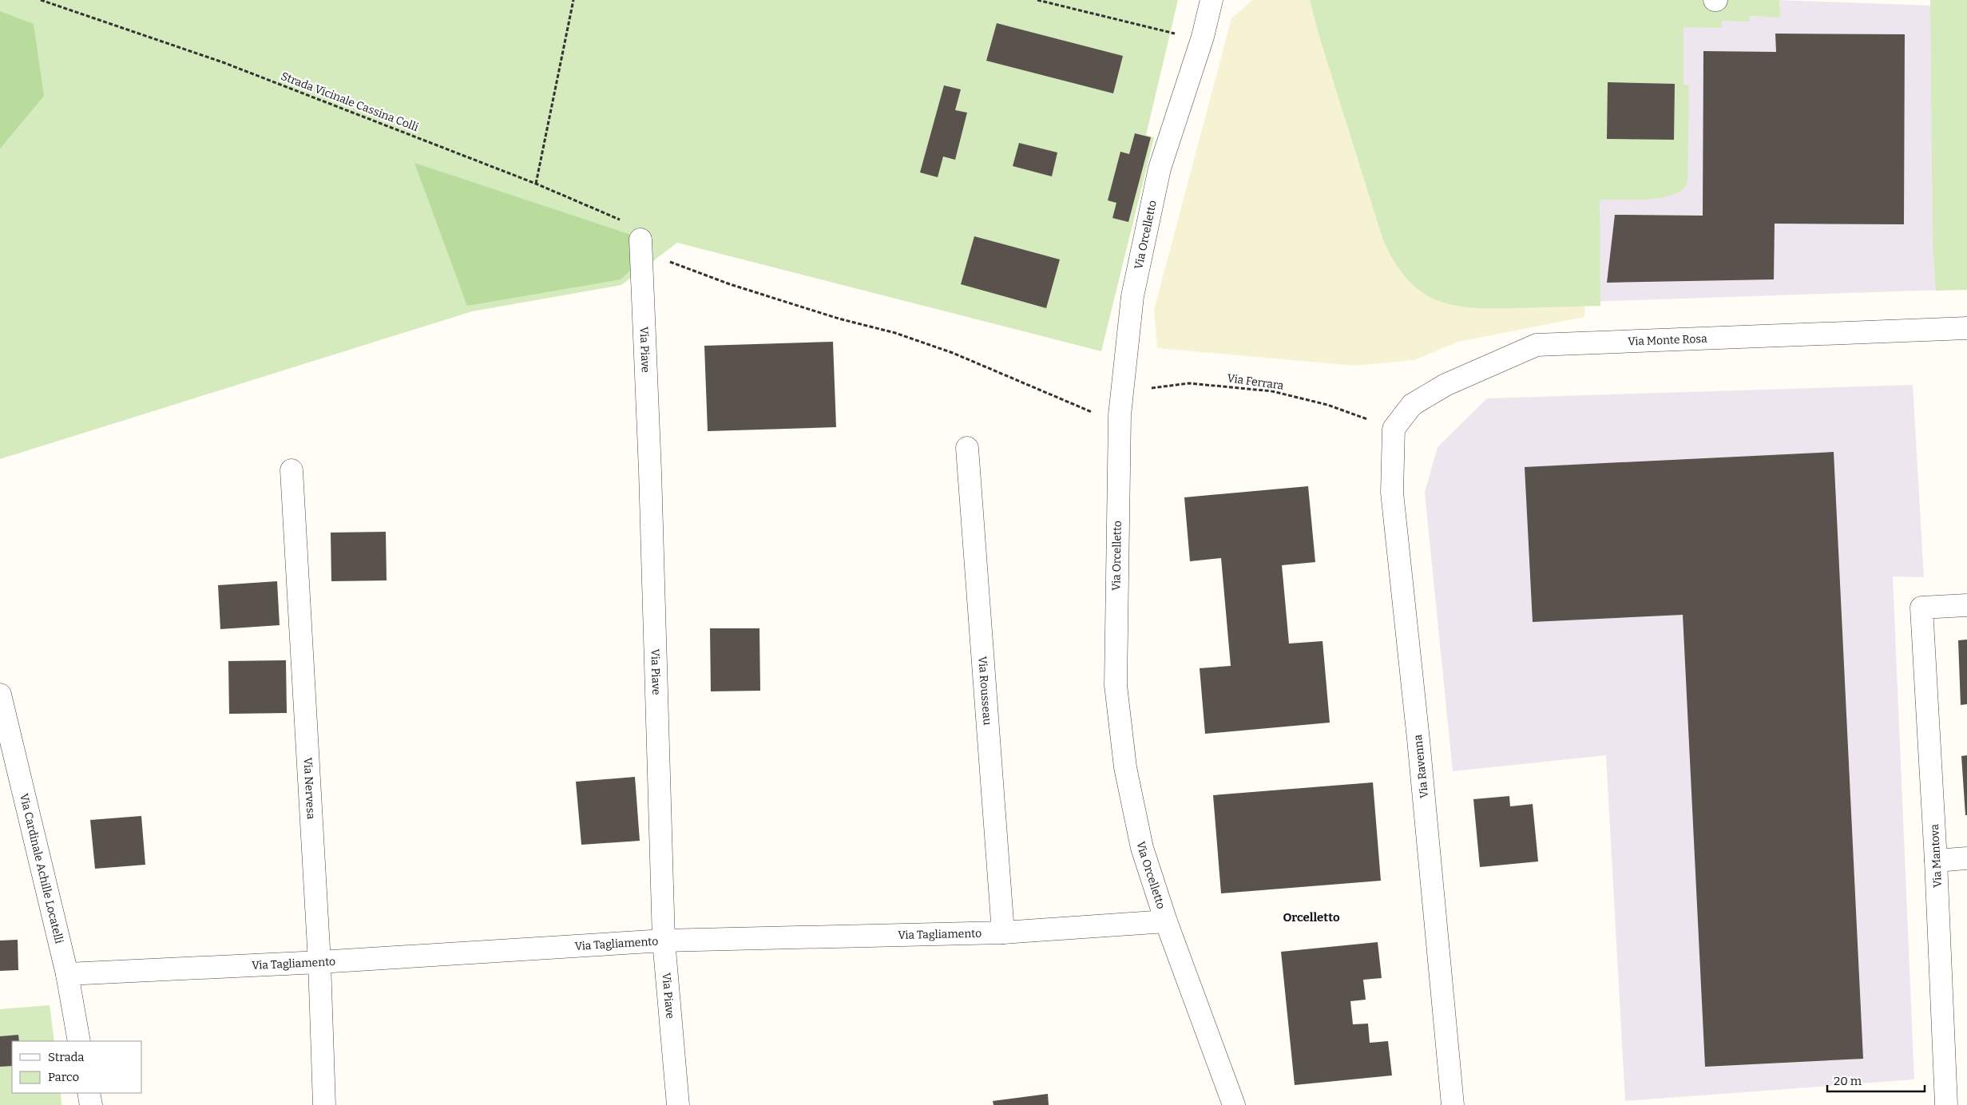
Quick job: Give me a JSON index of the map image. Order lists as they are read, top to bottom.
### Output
{
  "streets": {
    "street": [
      "Via Orcelletto",
      "Via Monte Rosa",
      "Via Piave",
      "Via Rousseau",
      "Via Ravenna",
      "Via Nervesa",
      "Via Mantova",
      "Via Cardinale Achille Locatelli",
      "Via Tagliamento"
    ],
    "path": ["Strada Vicinale Cassina Colli", "Via Ferrara"]
  },
  "crossings": [
    ["Strada Vicinale Cassina Colli", "Via Orcelletto"],
    ["Strada Vicinale Cassina Colli", "Via Piave"],
    ["Strada Vicinale Cassina Colli", "Via Ferrara"],
    ["Via Orcelletto", "Via Ferrara"],
    ["Via Orcelletto", "Via Tagliamento"],
    ["Via Monte Rosa", "Via Ferrara"],
    ["Via Monte Rosa", "Via Ravenna"],
    ["Via Piave", "Via Tagliamento"],
    ["Via Ferrara", "Via Ravenna"],
    ["Via Rousseau", "Via Tagliamento"],
    ["Via Nervesa", "Via Tagliamento"],
    ["Via Cardinale Achille Locatelli", "Via Tagliamento"]
  ],
  "districts": ["Orcelletto"],
  "legend": ["Strada", "Parco"],
  "scale_bar": "20 m"
}
